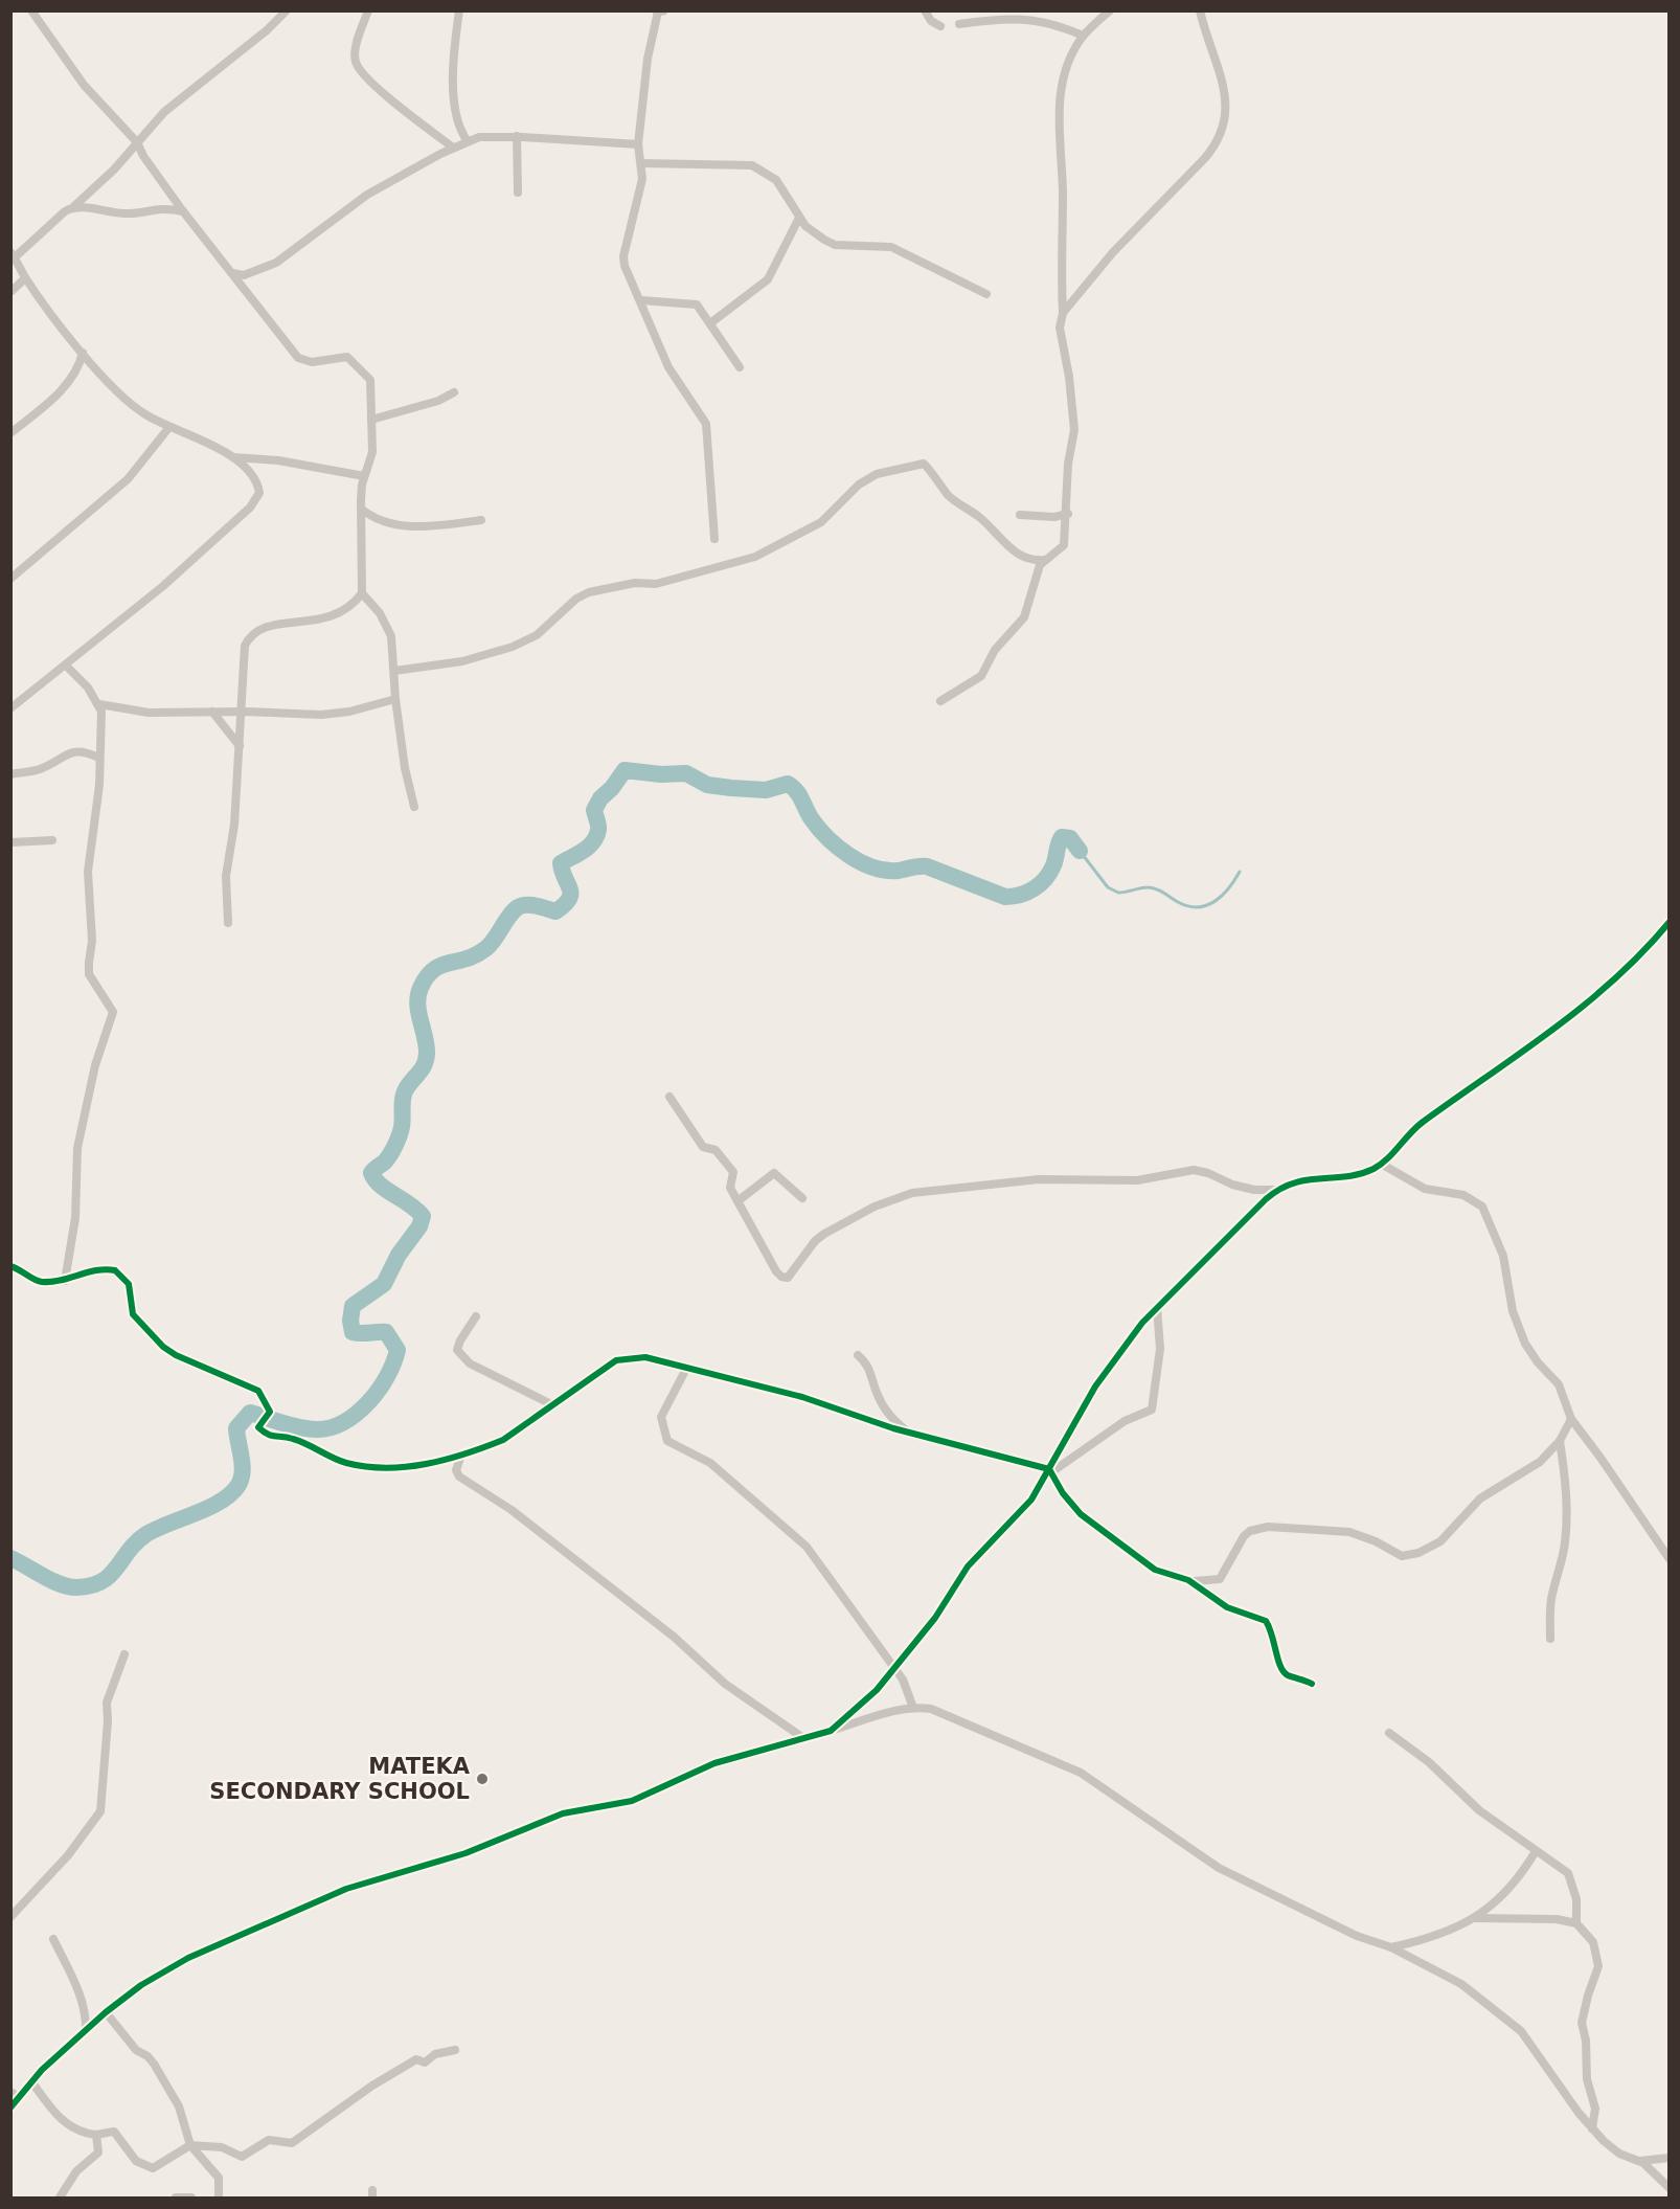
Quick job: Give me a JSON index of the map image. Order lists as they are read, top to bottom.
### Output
{
  "places": ["MATEKA SECONDARY SCHOOL"]
}
